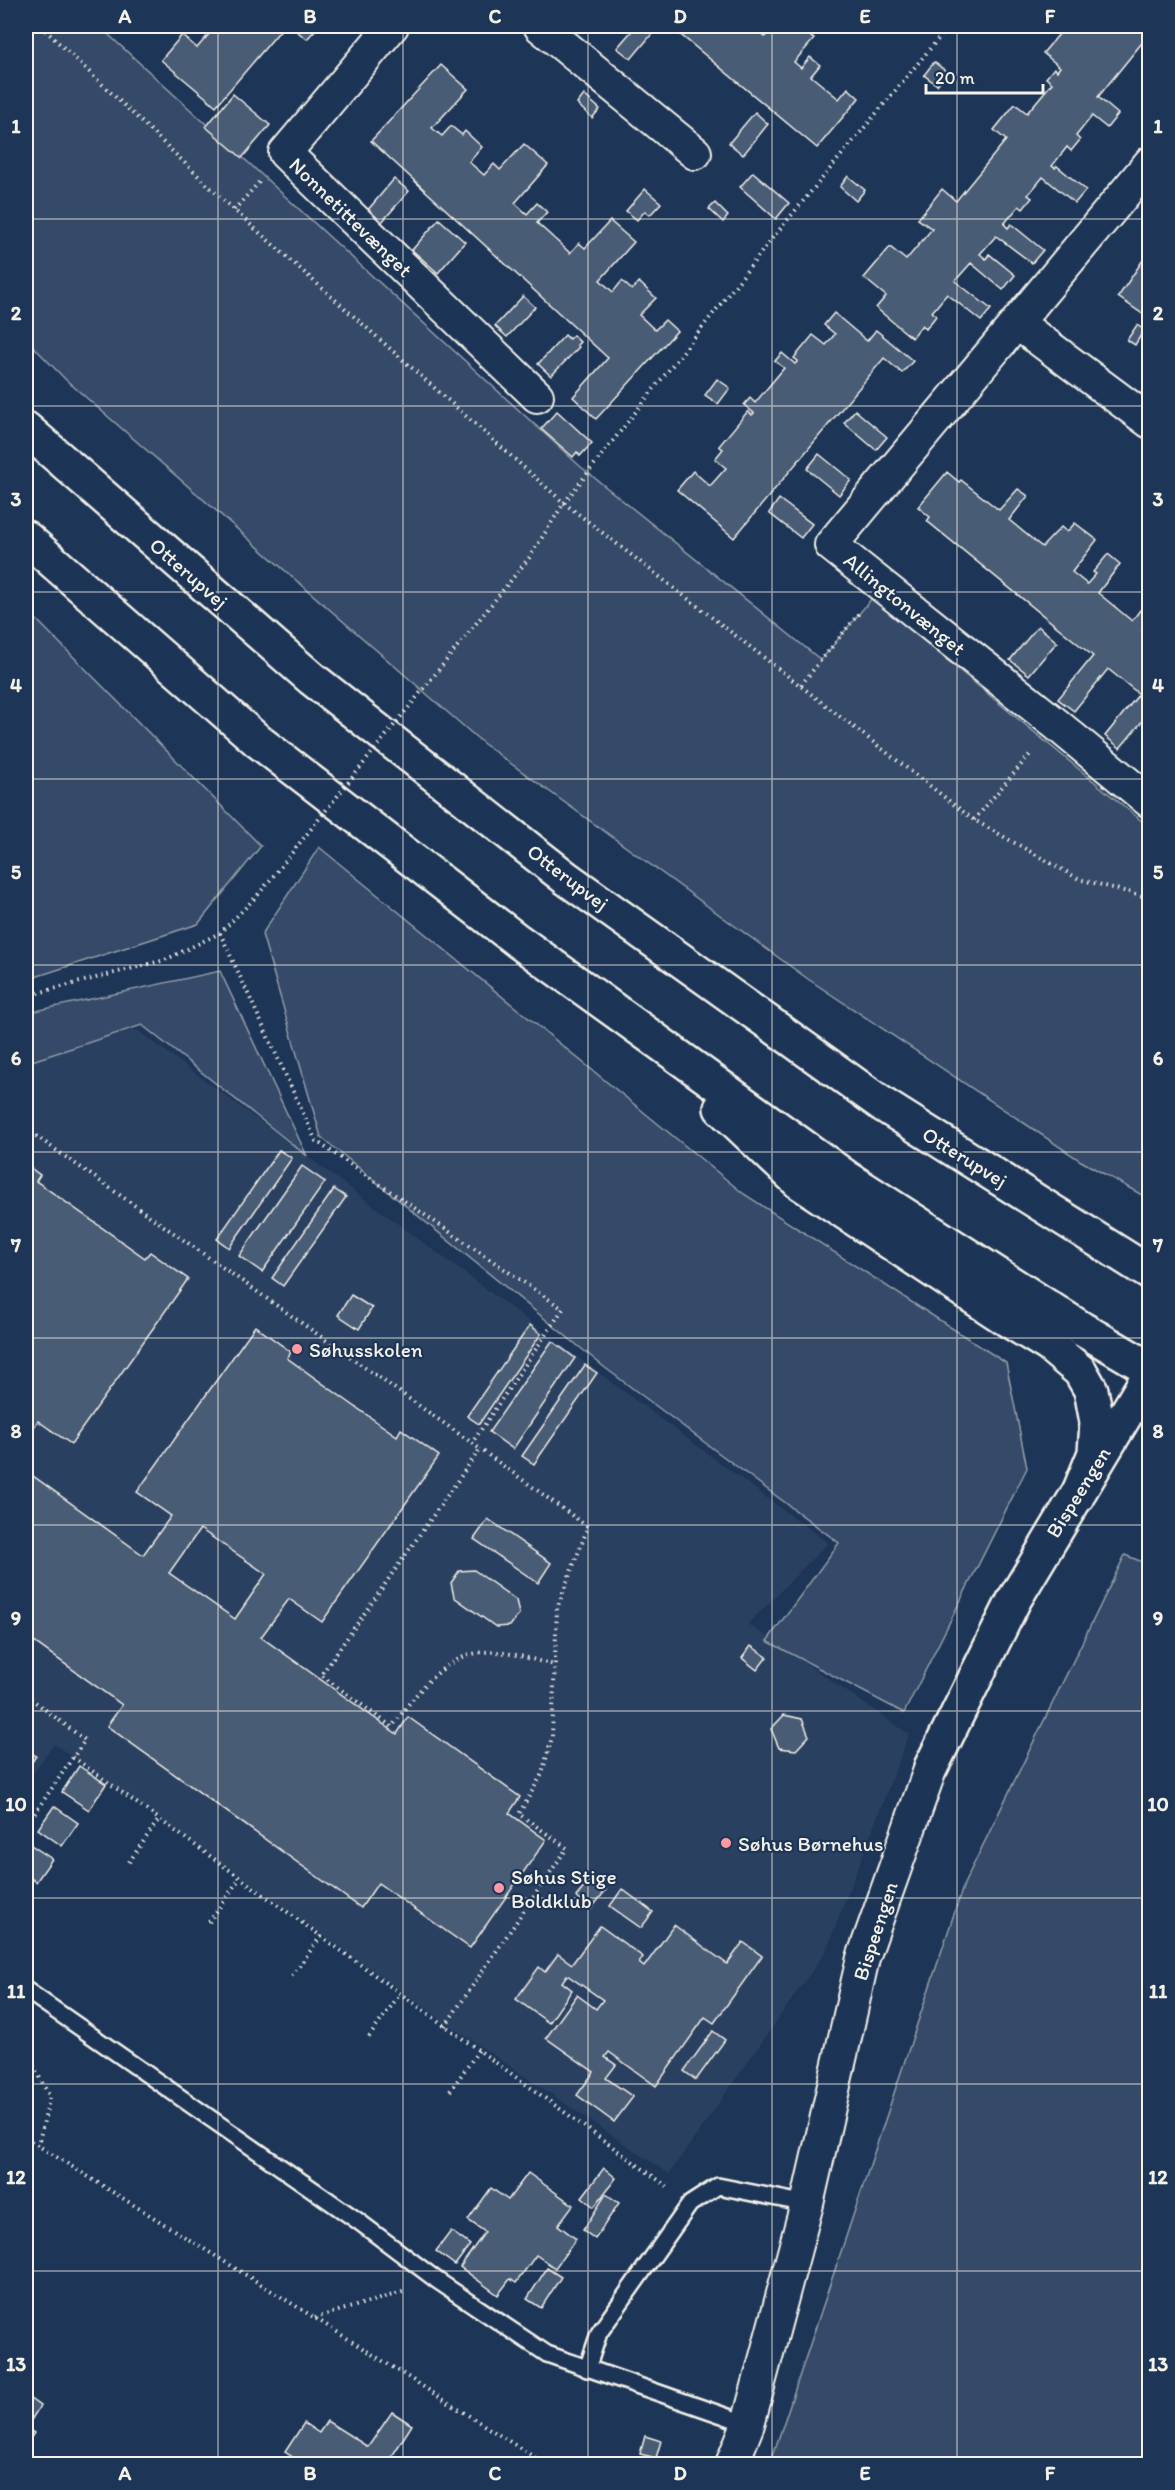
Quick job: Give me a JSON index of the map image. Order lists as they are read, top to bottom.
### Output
{
  "streets": {
    "main road": ["Otterupvej", "Bispeengen"],
    "street": ["Nonnetittevænget", "Allingtonvænget"]
  },
  "places": ["Søhusskolen", "Søhus Børnehus", "Søhus Stige Boldklub"],
  "scale_bar": "20 m",
  "grid": {
    "columns": [
      "A",
      "B",
      "C",
      "D",
      "E",
      "F"
    ],
    "rows": [
      "1",
      "2",
      "3",
      "4",
      "5",
      "6",
      "7",
      "8",
      "9",
      "10",
      "11",
      "12",
      "13"
    ]
  }
}
